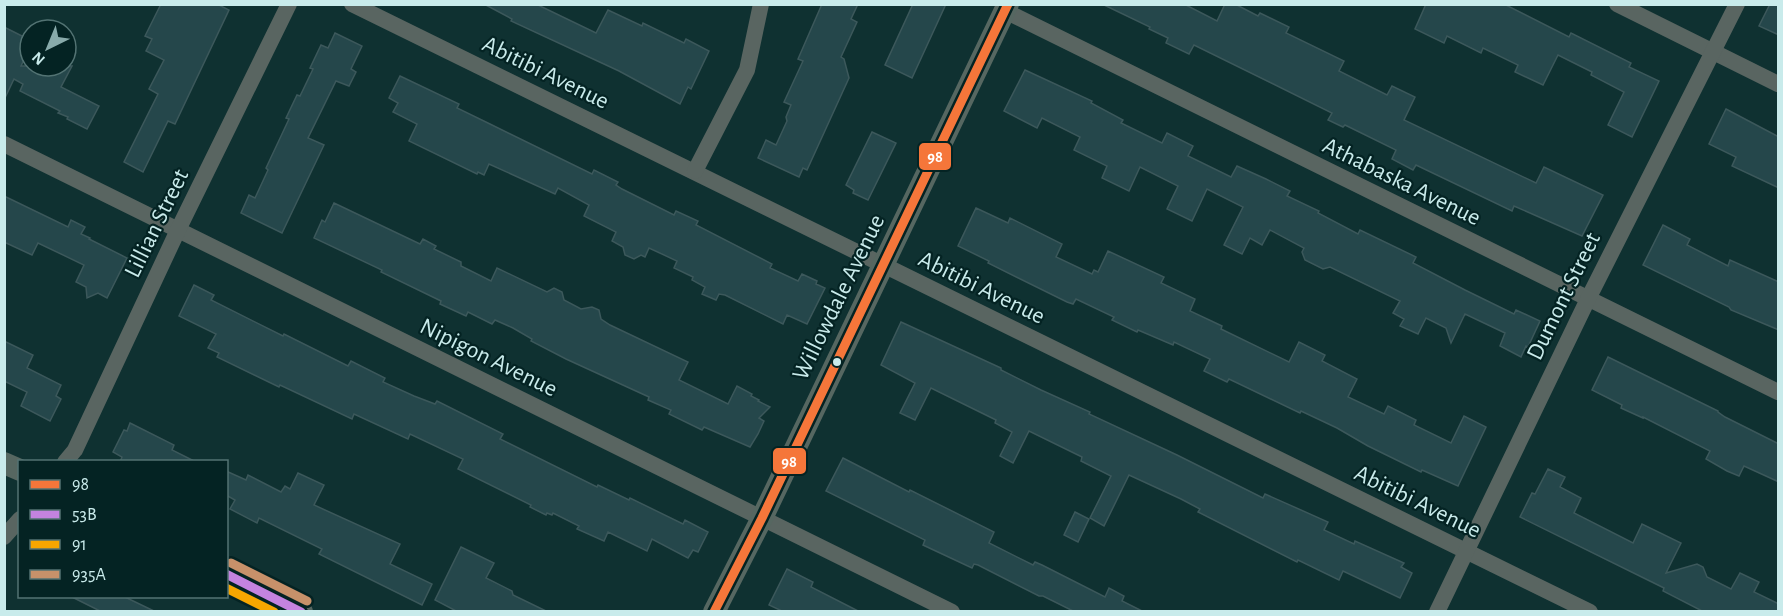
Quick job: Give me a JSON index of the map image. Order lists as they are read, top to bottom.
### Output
{
  "streets": {
    "street": [
      "Abitibi Avenue",
      "Athabaska Avenue",
      "Lillian Street",
      "Dumont Street",
      "Willowdale Avenue",
      "Nipigon Avenue"
    ]
  },
  "crossings": [
    ["Abitibi Avenue", "Dumont Street"],
    ["Abitibi Avenue", "Willowdale Avenue"],
    ["Athabaska Avenue", "Dumont Street"],
    ["Athabaska Avenue", "Willowdale Avenue"],
    ["Lillian Street", "Nipigon Avenue"],
    ["Willowdale Avenue", "Nipigon Avenue"]
  ],
  "lines": [
    "transit line 98",
    "transit line 935A",
    "transit line 53B",
    "transit line 91"
  ],
  "legend": [
    "98",
    "53B",
    "91",
    "935A"
  ],
  "north": "bottom left"
}
